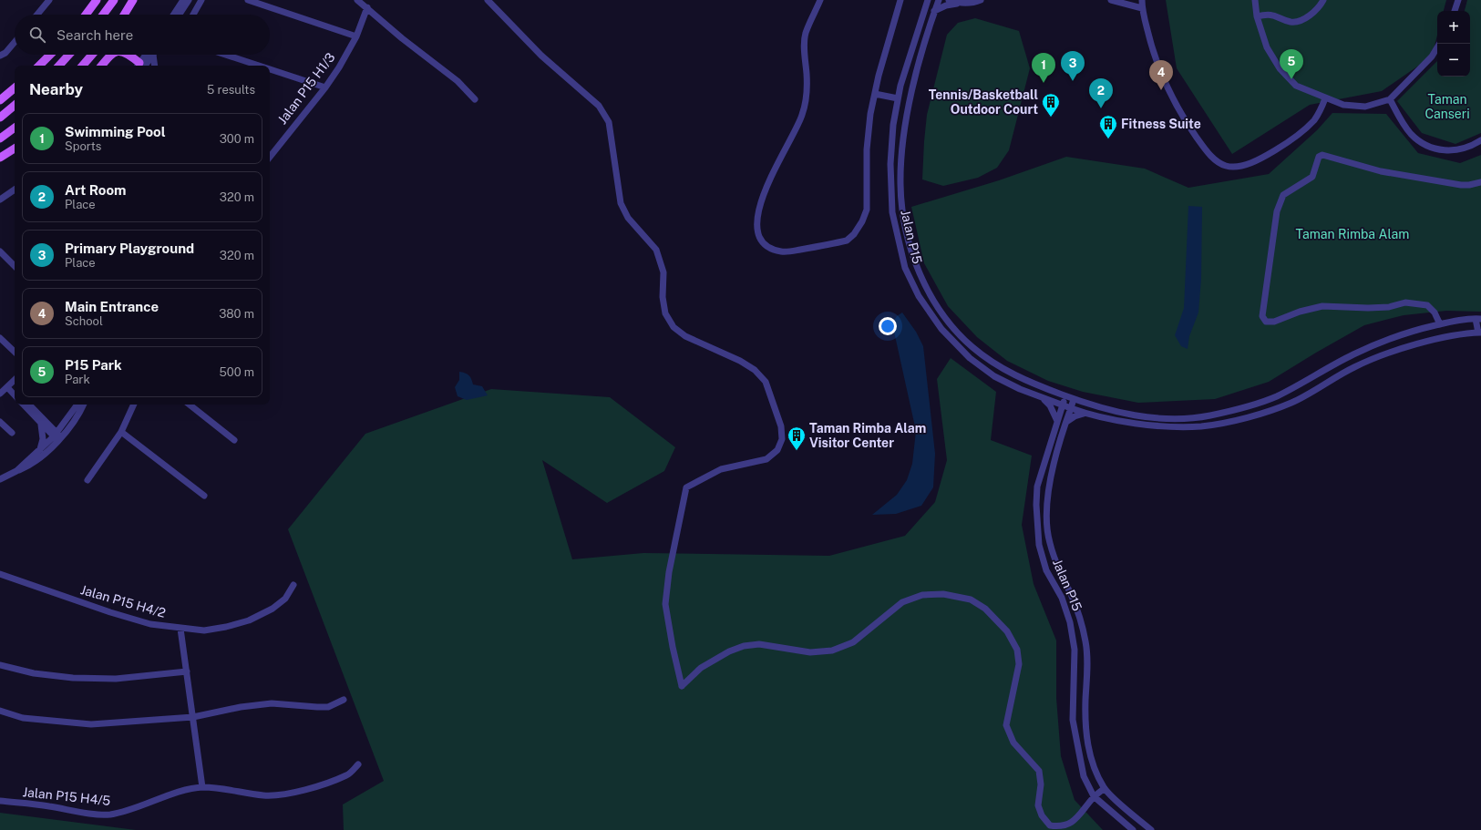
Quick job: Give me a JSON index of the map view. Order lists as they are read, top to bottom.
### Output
{
  "streets": {
    "street": [
      "Jalan P15 H1/3",
      "Jalan P15",
      "Jalan P15 H4/2",
      "Jalan P15 H4/5"
    ]
  },
  "parks": ["Taman Canseri", "Taman Rimba Alam"],
  "places": {
    "building": ["Tennis/Basketball Outdoor Court", "Fitness Suite", "Taman Rimba Alam Visitor Center"]
  },
  "page": {
    "map_buttons": ["+", "−"],
    "search": "Search here",
    "pins": [
      "5",
      "3",
      "1",
      "4",
      "2"
    ],
    "heading": ["Nearby", "5 results"],
    "list": [
      {
        "mark": "1",
        "name": "Swimming Pool",
        "note": "Sports",
        "value": "300 m"
      },
      {
        "mark": "2",
        "name": "Art Room",
        "note": "Place",
        "value": "320 m"
      },
      {
        "mark": "3",
        "name": "Primary Playground",
        "note": "Place",
        "value": "320 m"
      },
      {
        "mark": "4",
        "name": "Main Entrance",
        "note": "School",
        "value": "380 m"
      },
      {
        "mark": "5",
        "name": "P15 Park",
        "note": "Park",
        "value": "500 m"
      }
    ]
  }
}
